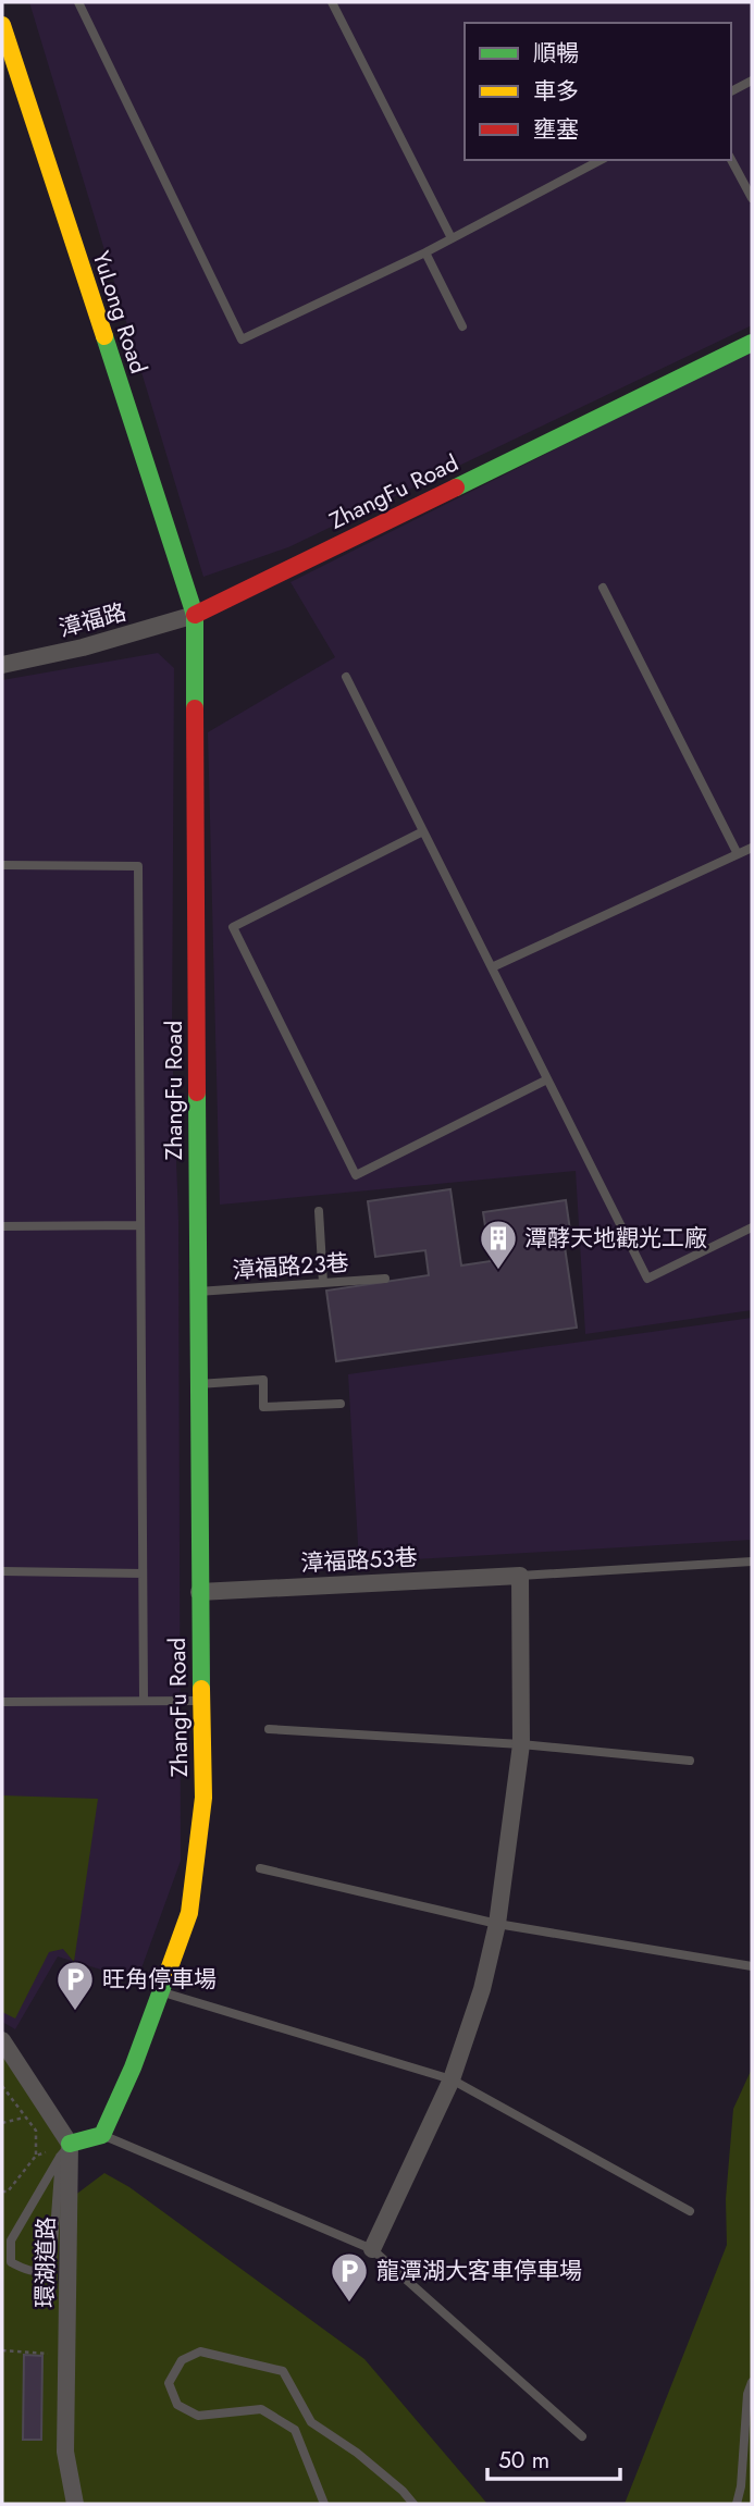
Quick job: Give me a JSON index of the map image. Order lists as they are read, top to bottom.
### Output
{
  "streets": {
    "street": [
      "YuLong Road",
      "ZhangFu Road",
      "漳福路",
      "漳福路53巷",
      "環湖道路"
    ],
    "lane": ["漳福路23巷"]
  },
  "crossings": [
    ["YuLong Road", "ZhangFu Road"],
    ["YuLong Road", "漳福路"],
    ["ZhangFu Road", "漳福路"],
    ["ZhangFu Road", "漳福路23巷"],
    ["ZhangFu Road", "漳福路53巷"]
  ],
  "places": {
    "building": ["潭酵天地觀光工廠"],
    "parking": ["旺角停車場", "龍潭湖大客車停車場"]
  },
  "legend": ["順暢", "車多", "壅塞"],
  "scale_bar": "50 m"
}
